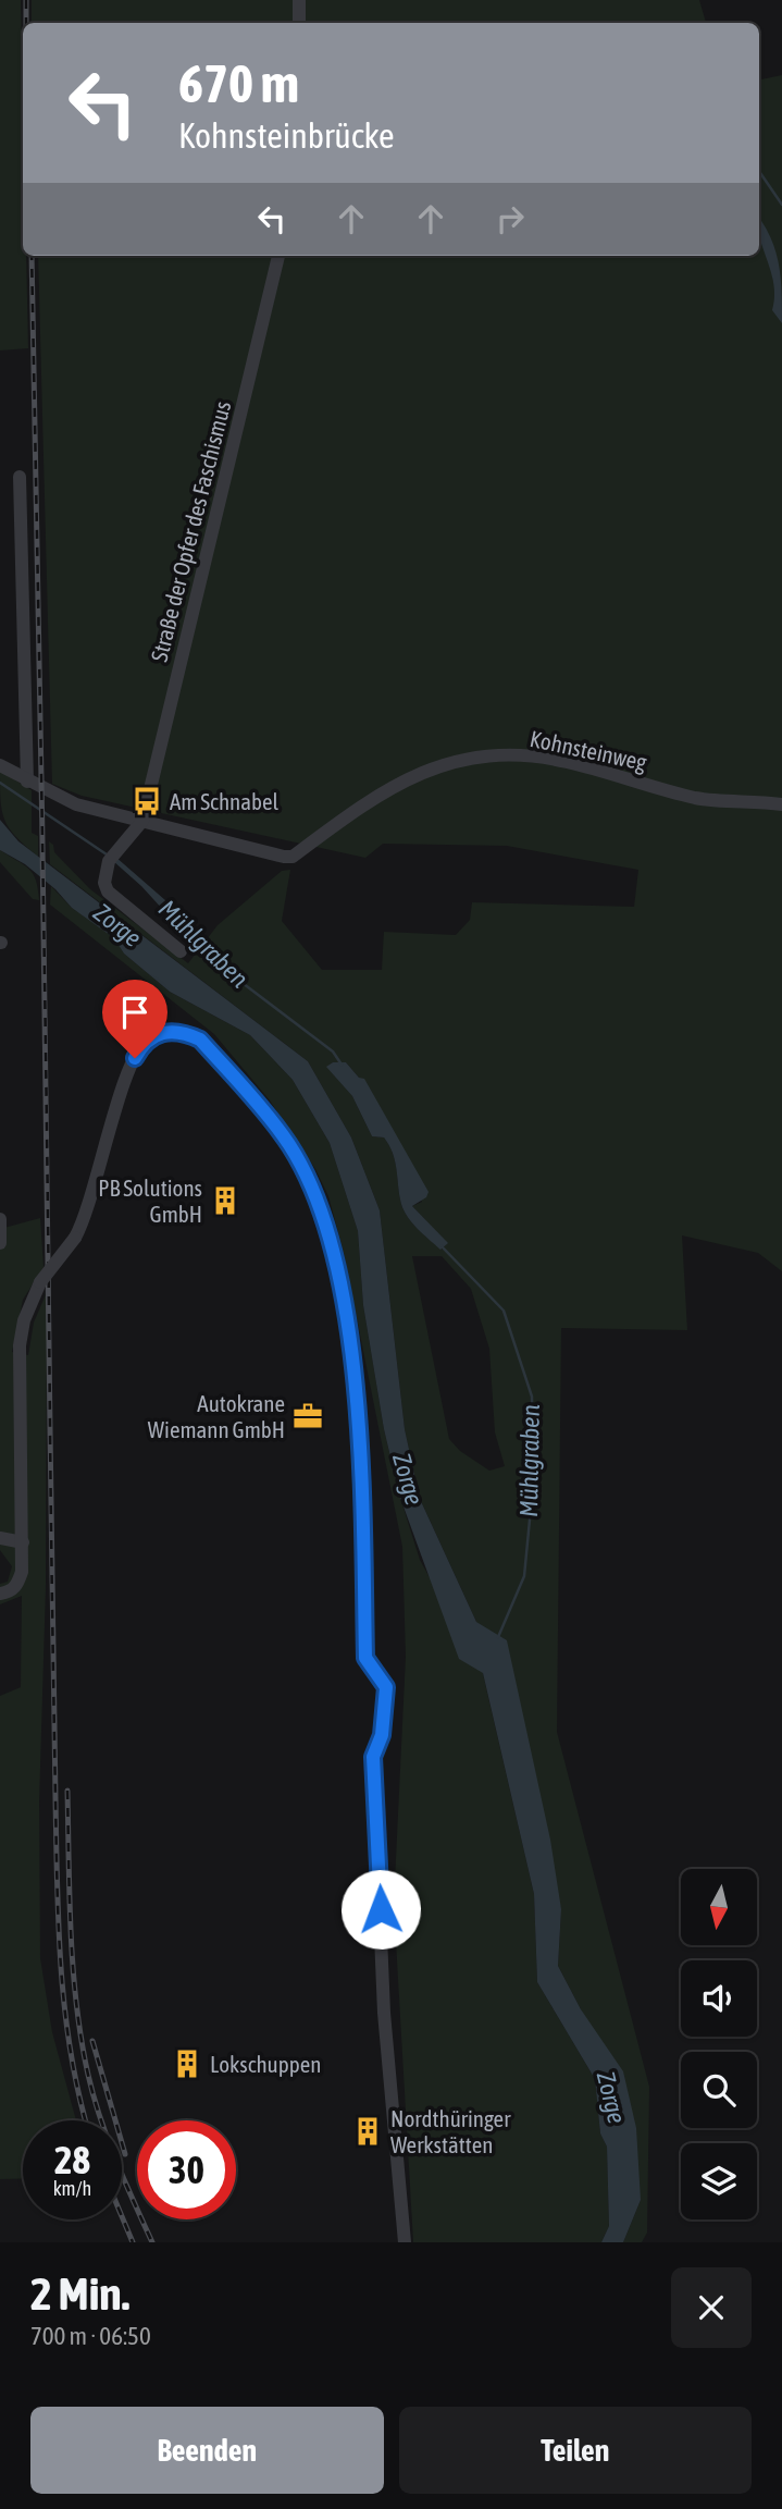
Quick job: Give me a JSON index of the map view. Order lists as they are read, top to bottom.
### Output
{
  "streets": {
    "street": ["Straße der Opfer des Faschismus", "Kohnsteinweg"]
  },
  "crossings": [
    ["Straße der Opfer des Faschismus", "Kohnsteinweg"]
  ],
  "water": ["Zorge", "Mühlgraben"],
  "places": {
    "bus stop": ["Am Schnabel"],
    "building": ["PB Solutions GmbH", "Lokschuppen", "Nordthüringer Werkstätten"],
    "office": ["Autokrane Wiemann GmbH"]
  },
  "north": "bottom",
  "page": {
    "turn": ["670 m", "Kohnsteinbrücke"],
    "speed": "28 km/h",
    "limit": "30",
    "heading": ["2 Min.", "700 m · 06:50"],
    "buttons": ["Beenden", "Teilen"]
  }
}
